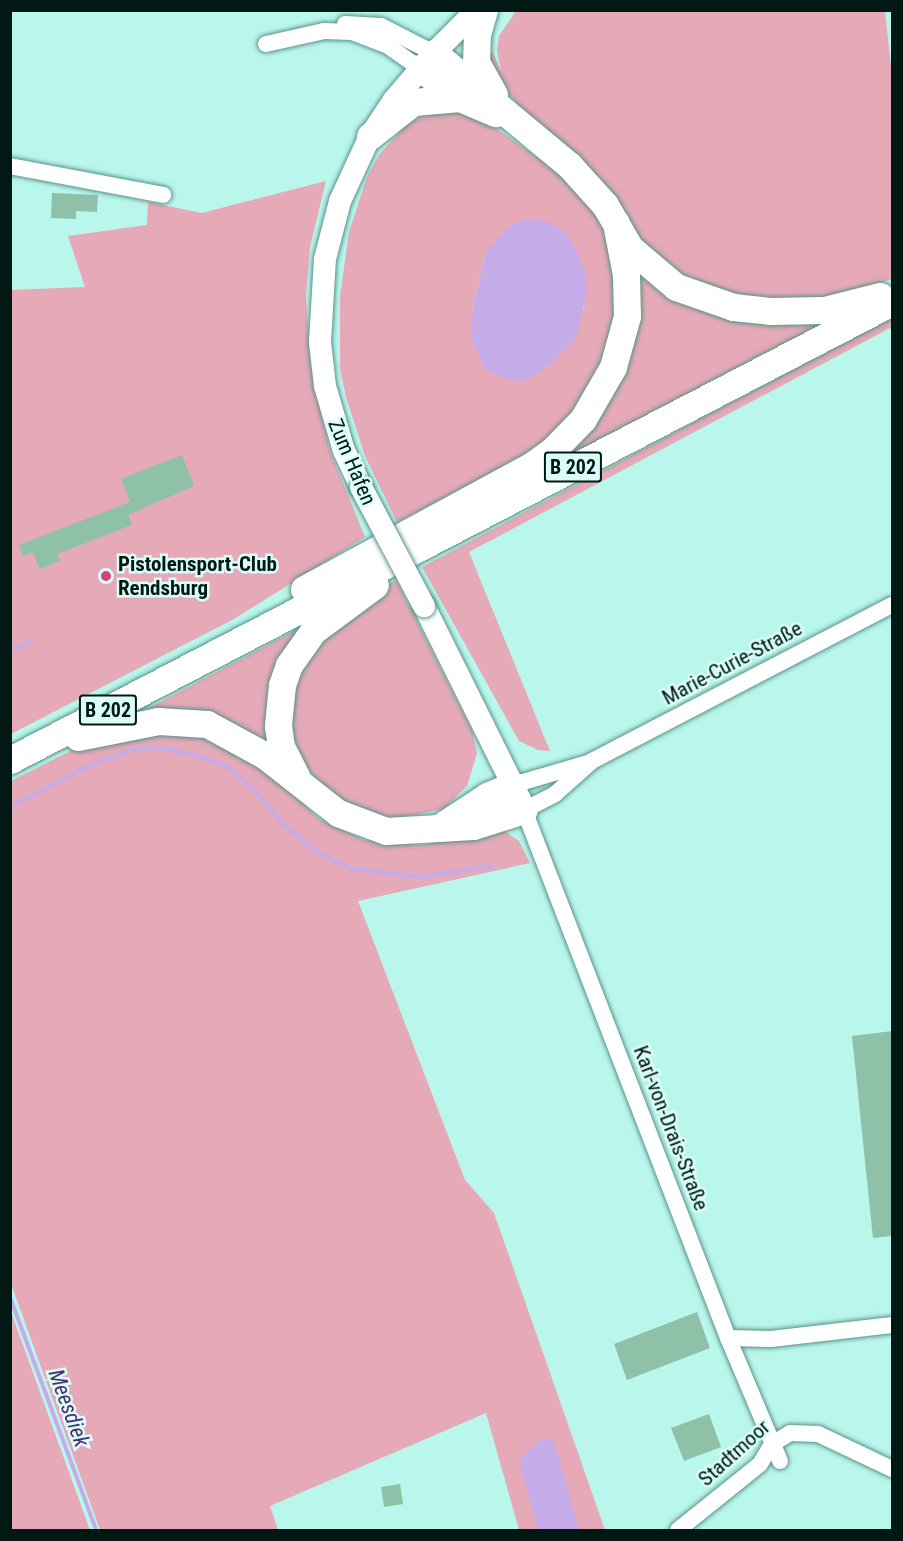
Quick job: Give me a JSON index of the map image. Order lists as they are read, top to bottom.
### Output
{
  "streets": {
    "highway": ["B 202"],
    "main road": ["Zum Hafen"],
    "street": ["Marie-Curie-Straße", "Karl-von-Drais-Straße", "Stadtmoor"]
  },
  "crossings": [
    ["Zum Hafen", "Marie-Curie-Straße"],
    ["Zum Hafen", "Karl-von-Drais-Straße"],
    ["Marie-Curie-Straße", "Karl-von-Drais-Straße"],
    ["Karl-von-Drais-Straße", "Stadtmoor"]
  ],
  "water": ["Meesdiek"],
  "places": ["Pistolensport-Club Rendsburg"]
}
